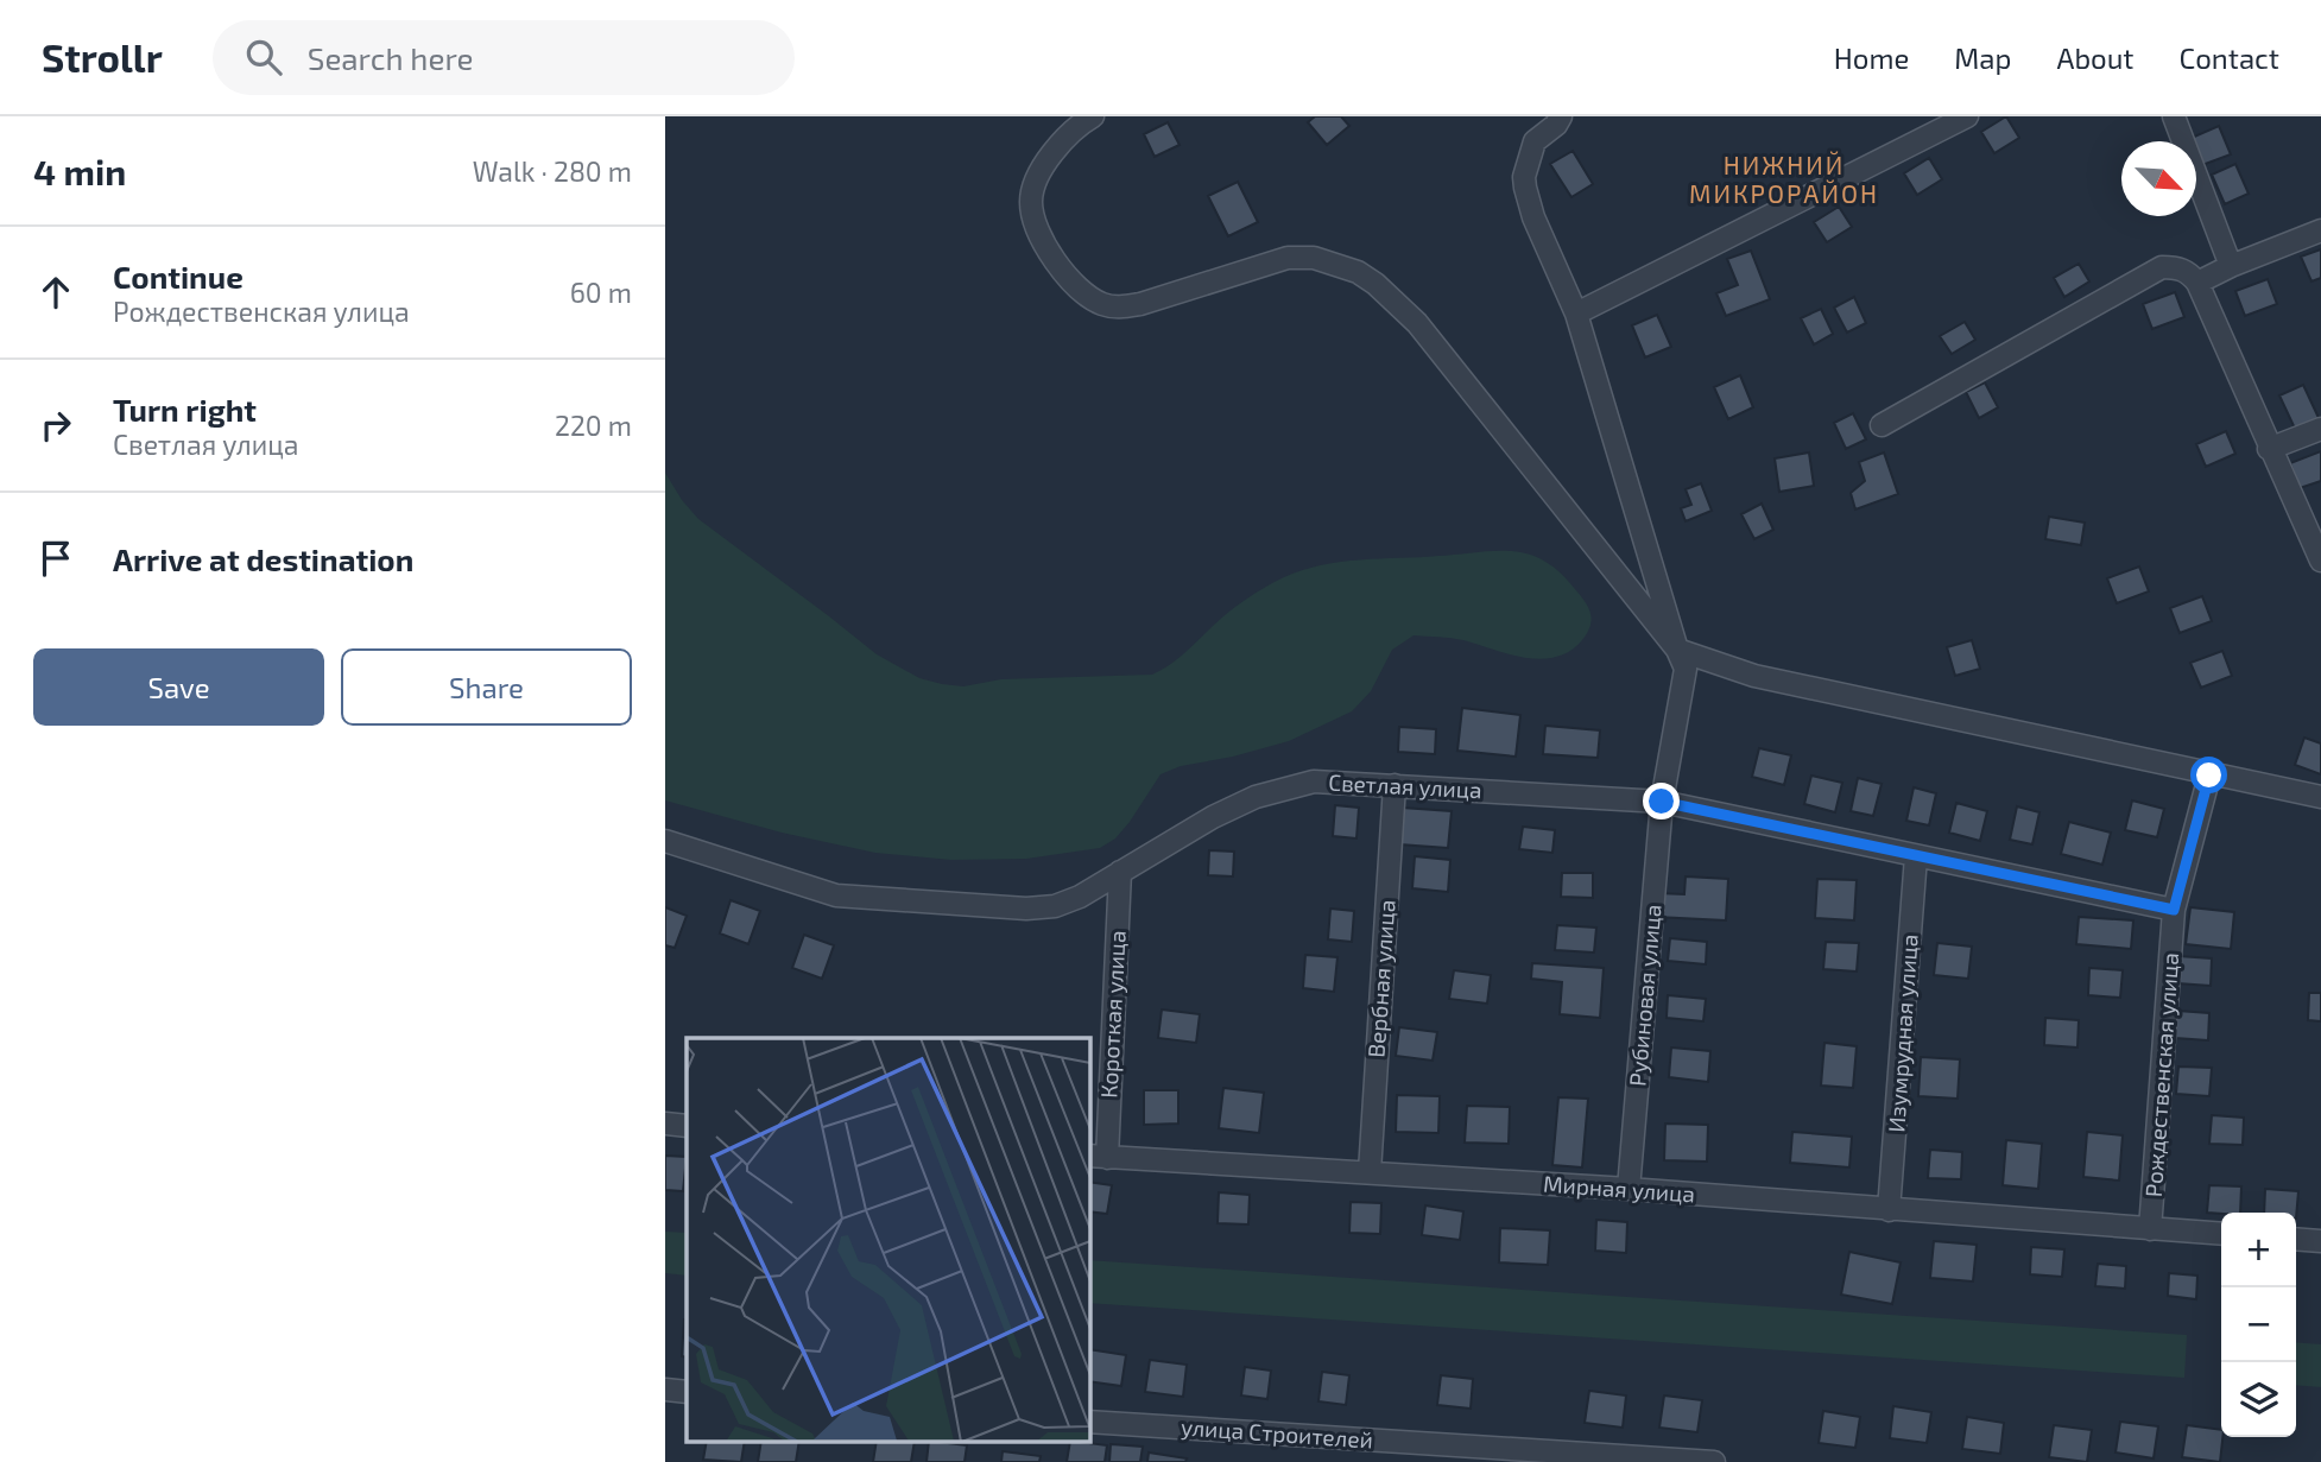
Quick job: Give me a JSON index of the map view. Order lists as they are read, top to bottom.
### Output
{
  "streets": {
    "street": [
      "Светлая улица",
      "Вербная улица",
      "Рубиновая улица",
      "Короткая улица",
      "Изумрудная улица",
      "Рождественская улица",
      "Мирная улица",
      "улица Строителей"
    ]
  },
  "crossings": [
    ["Светлая улица", "Вербная улица"],
    ["Светлая улица", "Рубиновая улица"],
    ["Светлая улица", "Короткая улица"],
    ["Светлая улица", "Изумрудная улица"],
    ["Светлая улица", "Рождественская улица"],
    ["Вербная улица", "Мирная улица"],
    ["Рубиновая улица", "Мирная улица"],
    ["Короткая улица", "Мирная улица"],
    ["Изумрудная улица", "Мирная улица"],
    ["Рождественская улица", "Мирная улица"]
  ],
  "districts": ["НИЖНИЙ МИКРОРАЙОН"],
  "north": "bottom right",
  "page": {
    "header": "Strollr",
    "search": "Search here",
    "nav": [
      "Home",
      "Map",
      "About",
      "Contact"
    ],
    "heading": ["4 min", "Walk · 280 m"],
    "list": [
      ["Continue", "Рождественская улица", "60 m"],
      ["Turn right", "Светлая улица", "220 m"],
      "Arrive at destination"
    ],
    "buttons": ["Save", "Share"],
    "map_buttons": ["+", "−"]
  }
}
